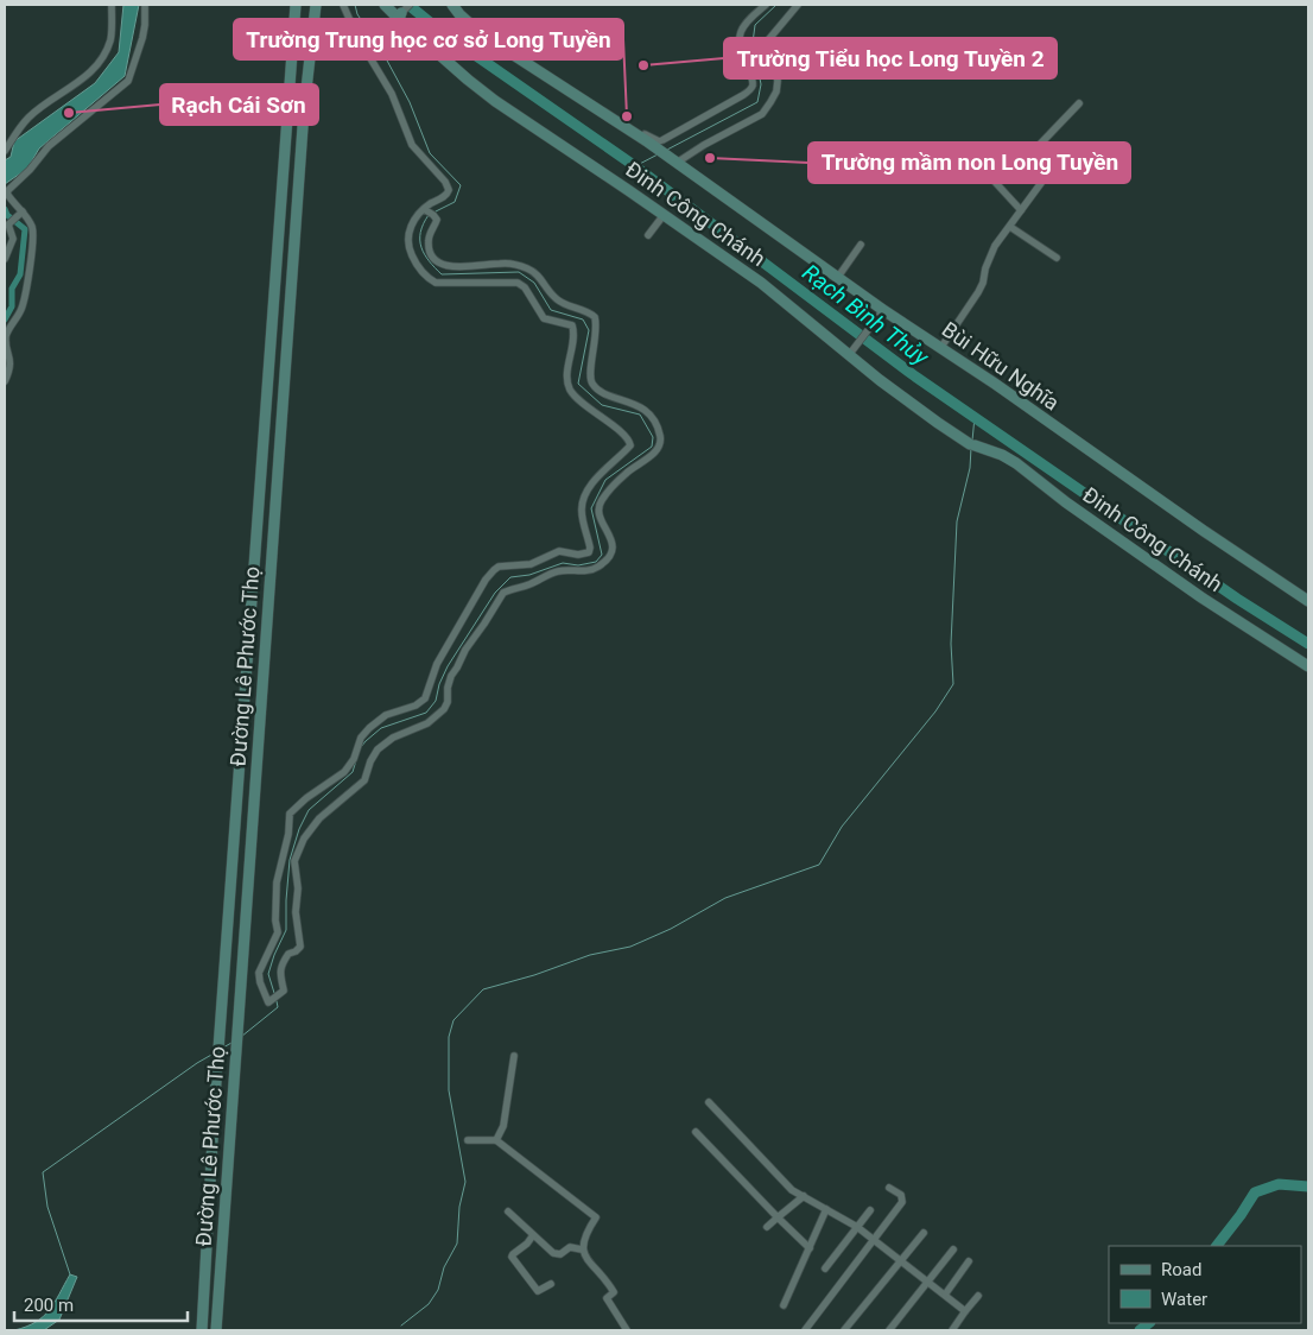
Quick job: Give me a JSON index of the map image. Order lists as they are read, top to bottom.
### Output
{
  "streets": {
    "street": ["Đinh Công Chánh", "Bùi Hữu Nghĩa", "Đường Lê Phước Thọ"]
  },
  "water": ["Rạch Bình Thủy"],
  "places": [
    "Trường Tiểu học Long Tuyền 2",
    "Rạch Cái Sơn",
    "Trường Trung học cơ sở Long Tuyền",
    "Trường mầm non Long Tuyền"
  ],
  "legend": ["Road", "Water"],
  "scale_bar": "200 m"
}
